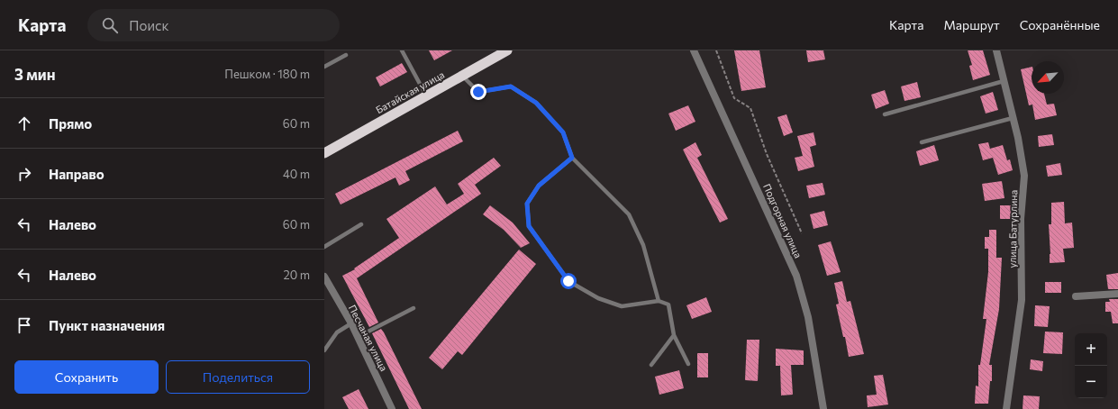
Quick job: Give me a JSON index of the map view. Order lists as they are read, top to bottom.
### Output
{
  "streets": {
    "highway": ["Батайская улица"],
    "street": ["Подгорная улица", "улица Батурлина", "Песчаная улица"]
  },
  "north": "bottom left",
  "page": {
    "header": "Карта",
    "search": "Поиск",
    "nav": ["Карта", "Маршрут", "Сохранённые"],
    "heading": ["3 мин", "Пешком · 180 m"],
    "list": [
      ["Прямо", "60 m"],
      ["Направо", "40 m"],
      ["Налево", "60 m"],
      ["Налево", "20 m"],
      "Пункт назначения"
    ],
    "map_buttons": ["+", "−"],
    "buttons": ["Сохранить", "Поделиться"]
  }
}
